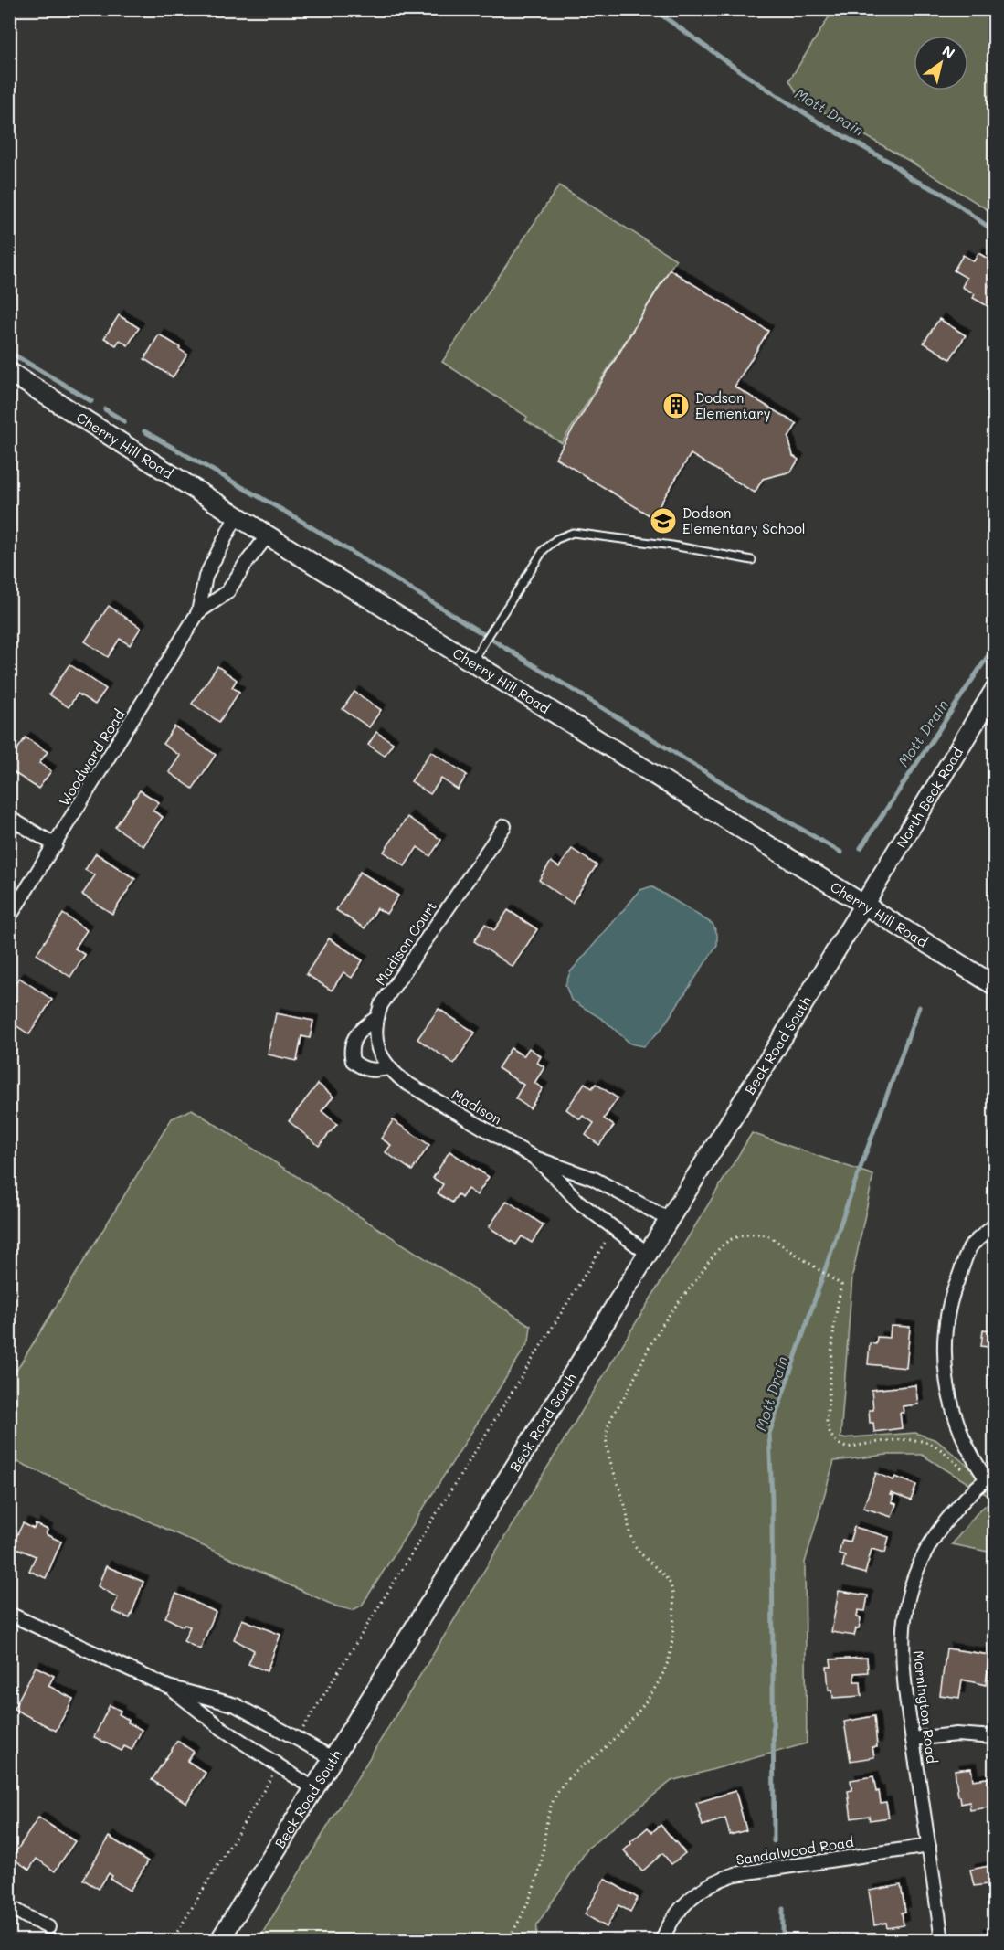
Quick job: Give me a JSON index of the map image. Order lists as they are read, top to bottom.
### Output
{
  "streets": {
    "main road": ["Cherry Hill Road", "North Beck Road", "Beck Road South"],
    "street": [
      "Woodward Road",
      "Madison Court",
      "Madison",
      "Mornington Road",
      "Sandalwood Road"
    ]
  },
  "crossings": [
    ["Cherry Hill Road", "Woodward Road"],
    ["Cherry Hill Road", "North Beck Road"],
    ["Cherry Hill Road", "Beck Road South"],
    ["North Beck Road", "Beck Road South"],
    ["Madison Court", "Madison"],
    ["Beck Road South", "Madison"],
    ["Mornington Road", "Sandalwood Road"]
  ],
  "water": ["Mott Drain"],
  "places": {
    "building": ["Dodson Elementary"],
    "school or university": ["Dodson Elementary School"]
  },
  "north": "top right"
}
